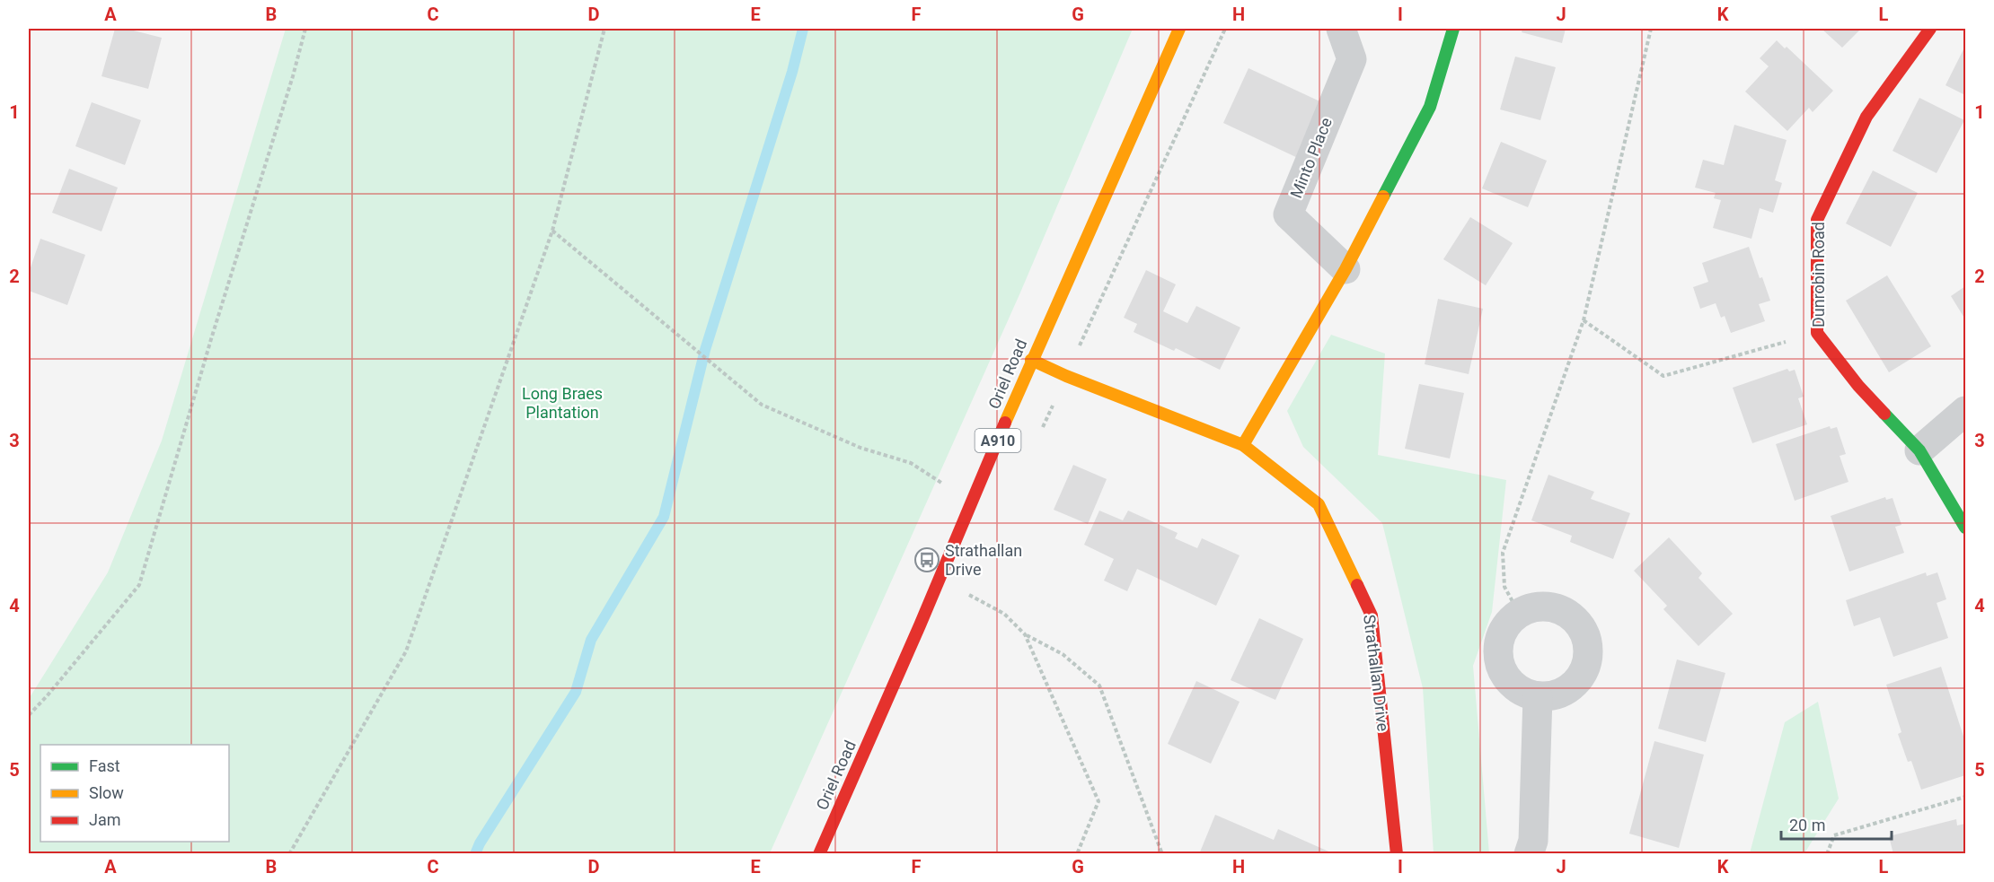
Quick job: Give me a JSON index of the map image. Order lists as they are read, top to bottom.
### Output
{
  "streets": {
    "street": [
      "Minto Place",
      "Dunrobin Road",
      "Oriel Road",
      "A910",
      "Strathallan Drive"
    ]
  },
  "crossings": [
    ["Oriel Road", "Strathallan Drive"]
  ],
  "parks": ["Long Braes Plantation"],
  "places": {
    "bus stop": ["Strathallan Drive"]
  },
  "legend": ["Fast", "Slow", "Jam"],
  "scale_bar": "20 m",
  "grid": {
    "columns": [
      "A",
      "B",
      "C",
      "D",
      "E",
      "F",
      "G",
      "H",
      "I",
      "J",
      "K",
      "L"
    ],
    "rows": [
      "1",
      "2",
      "3",
      "4",
      "5"
    ]
  }
}
